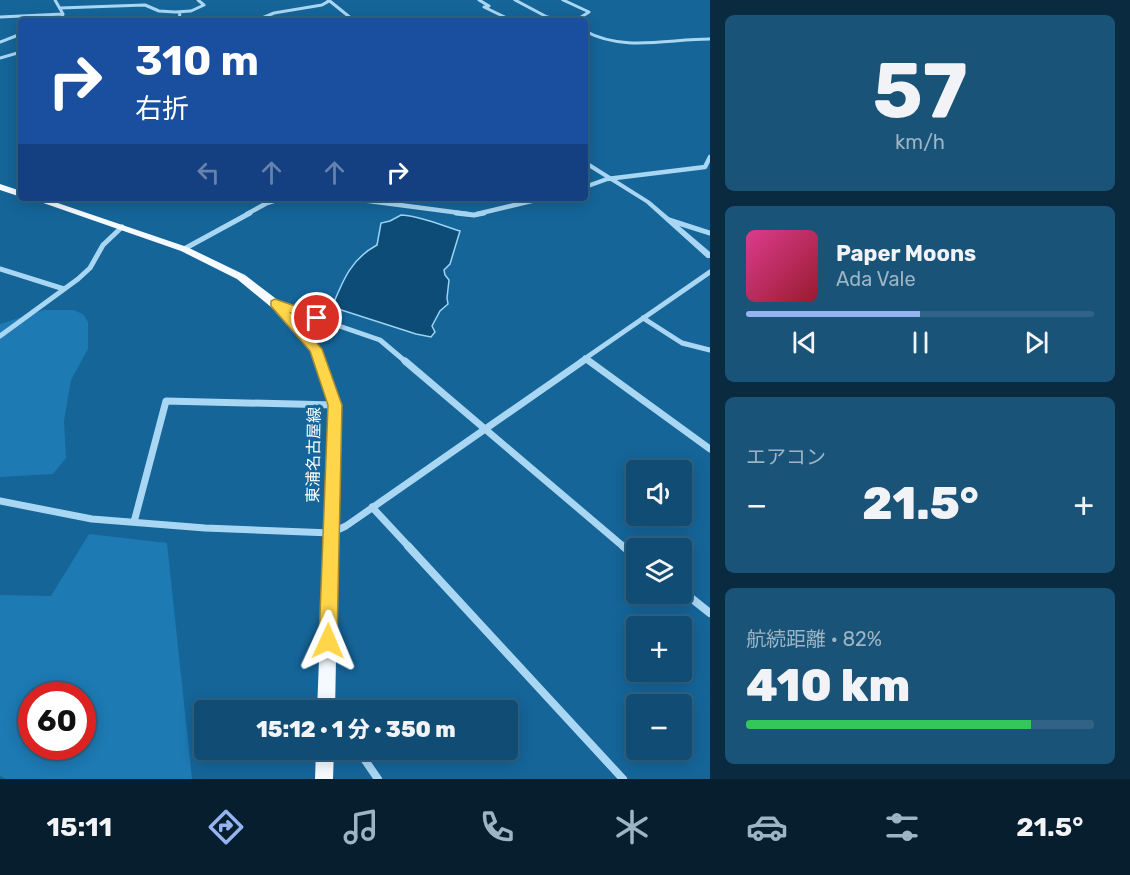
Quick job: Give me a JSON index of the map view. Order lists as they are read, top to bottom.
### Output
{
  "streets": {
    "main road": ["東浦名古屋線"]
  },
  "page": {
    "tile": [
      ["57", "km/h"],
      "エアコン",
      ["航続距離 · 82%", "410 km"]
    ],
    "turn": ["310 m", "右折"],
    "song": ["Paper Moons", "Ada Vale"],
    "map_buttons": ["+", "−"],
    "heat": ["−", "21.5°", "+"],
    "limit": "60",
    "trip": "15:12 · 1 分 · 350 m",
    "tabs": ["15:11", "21.5°"]
  }
}
